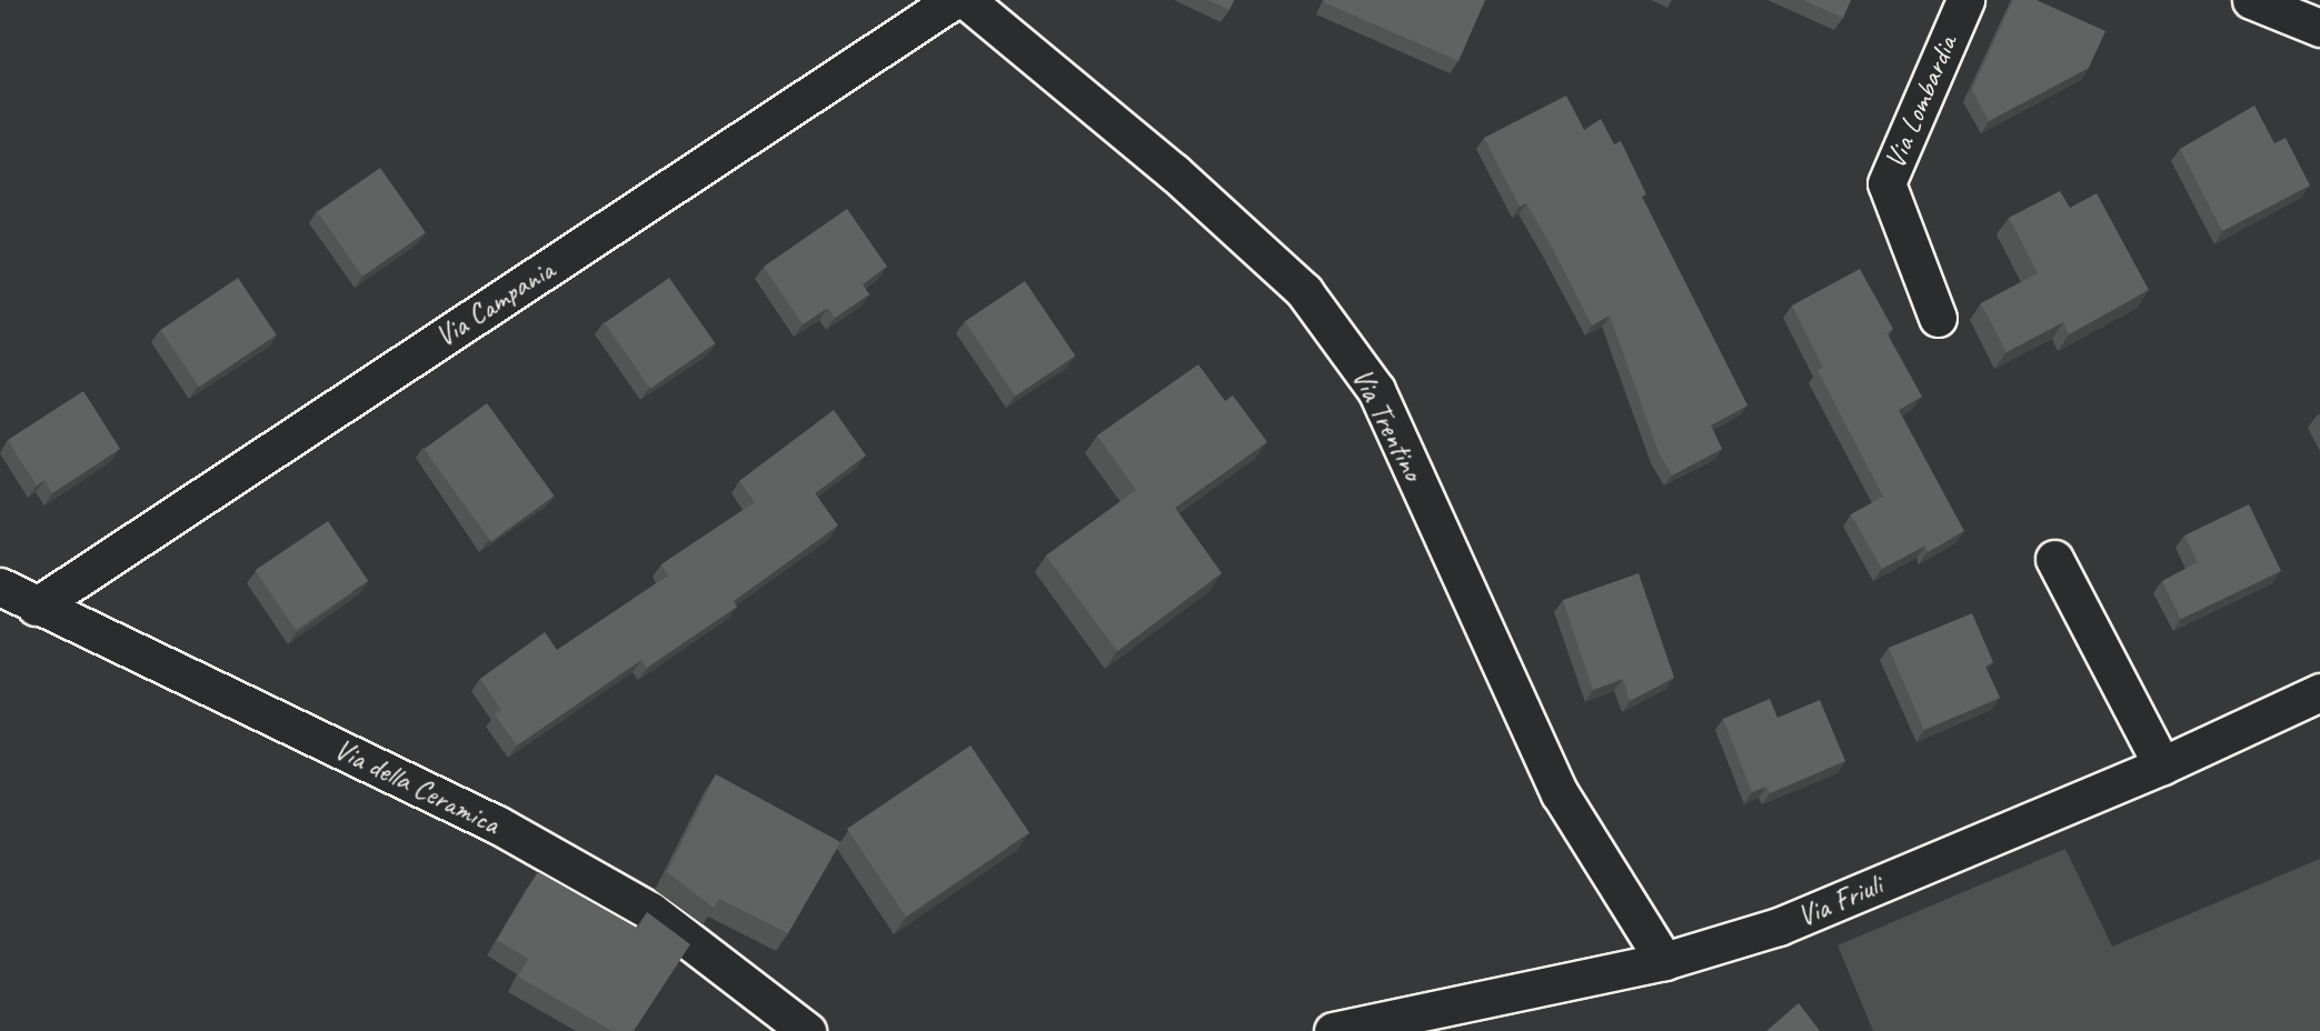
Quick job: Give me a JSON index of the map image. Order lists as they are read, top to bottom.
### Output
{
  "streets": {
    "street": [
      "Via Lombardia",
      "Via Campania",
      "Via Trentino",
      "Via della Ceramica",
      "Via Friuli"
    ]
  },
  "crossings": [
    ["Via Campania", "Via della Ceramica"],
    ["Via Trentino", "Via Friuli"]
  ]
}
